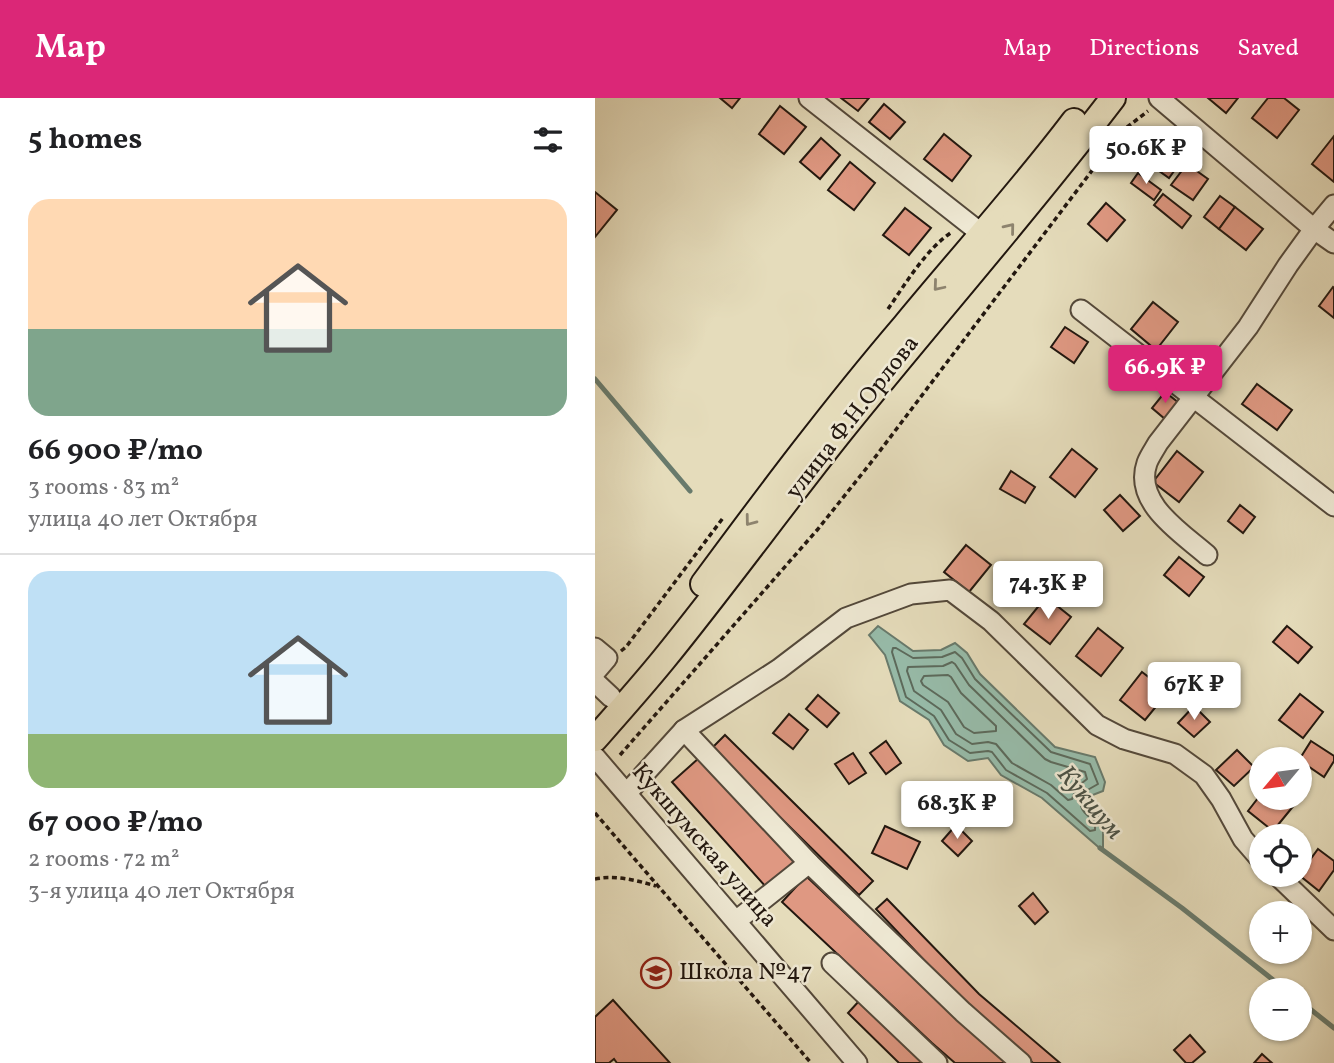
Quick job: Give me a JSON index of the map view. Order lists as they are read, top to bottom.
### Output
{
  "streets": {
    "main road": ["улица Ф.Н.Орлова"],
    "street": ["Кукшумская улица"]
  },
  "water": ["Кукшум"],
  "places": {
    "school or university": ["Школа №47"]
  },
  "north": "bottom left",
  "page": {
    "header": "Map",
    "nav": ["Map", "Directions", "Saved"],
    "heading": "5 homes",
    "price": [
      "50.6K ₽",
      "66.9K ₽",
      "74.3K ₽",
      "67K ₽",
      "68.3K ₽"
    ],
    "list": [
      {
        "name": "66 900 ₽/mo",
        "note": "3 rooms · 83 m² · улица 40 лет Октября"
      },
      {
        "name": "67 000 ₽/mo",
        "note": "2 rooms · 72 m² · 3-я улица 40 лет Октября"
      }
    ],
    "map_buttons": ["+", "−"]
  }
}
